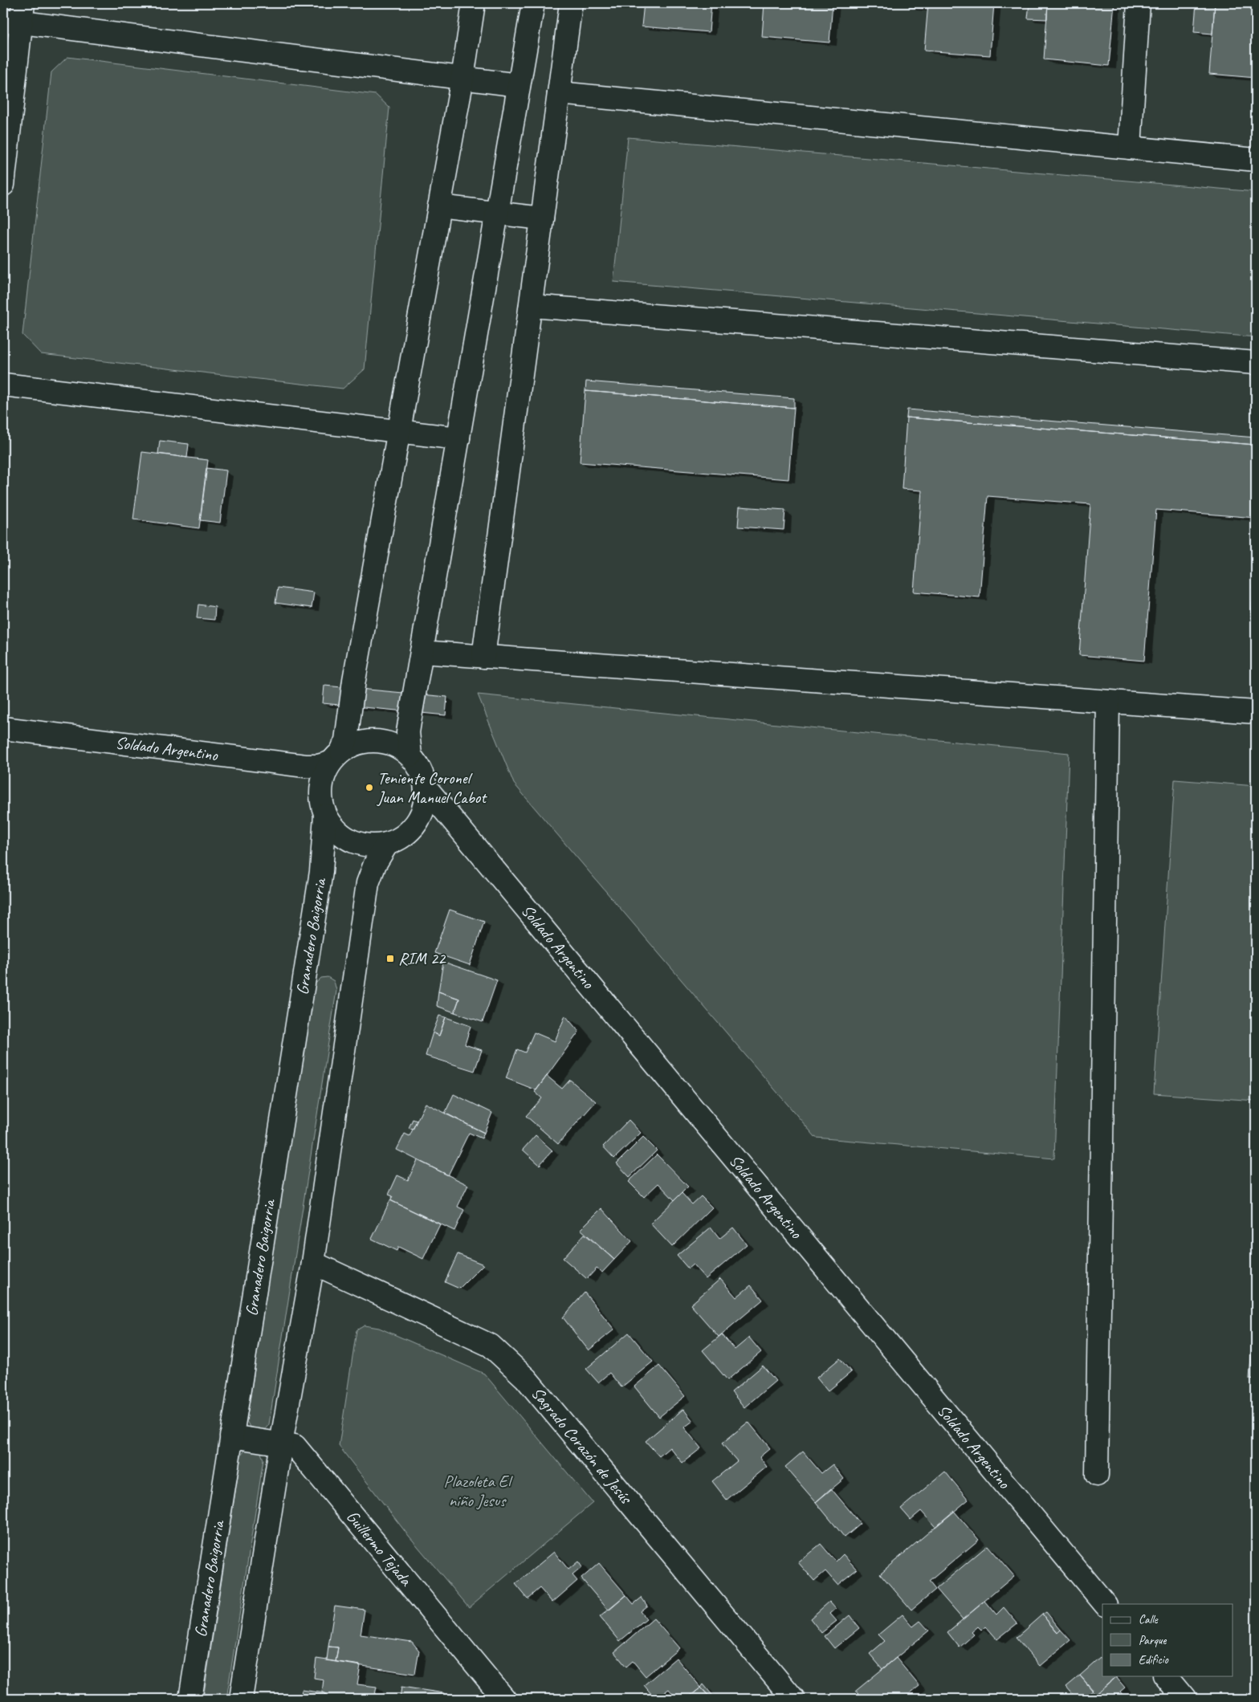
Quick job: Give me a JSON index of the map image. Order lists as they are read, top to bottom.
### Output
{
  "streets": {
    "street": [
      "Soldado Argentino",
      "Granadero Baigorria",
      "Sagrado Corazón de Jesús",
      "Guillermo Tejada"
    ]
  },
  "crossings": [
    ["Soldado Argentino", "Granadero Baigorria"],
    ["Granadero Baigorria", "Sagrado Corazón de Jesús"],
    ["Granadero Baigorria", "Guillermo Tejada"]
  ],
  "parks": ["Plazoleta El niño Jesus"],
  "places": {
    "other": ["Teniente Coronel Juan Manuel Cabot"],
    "transit": ["RIM 22"]
  },
  "legend": ["Calle", "Parque", "Edificio"]
}
